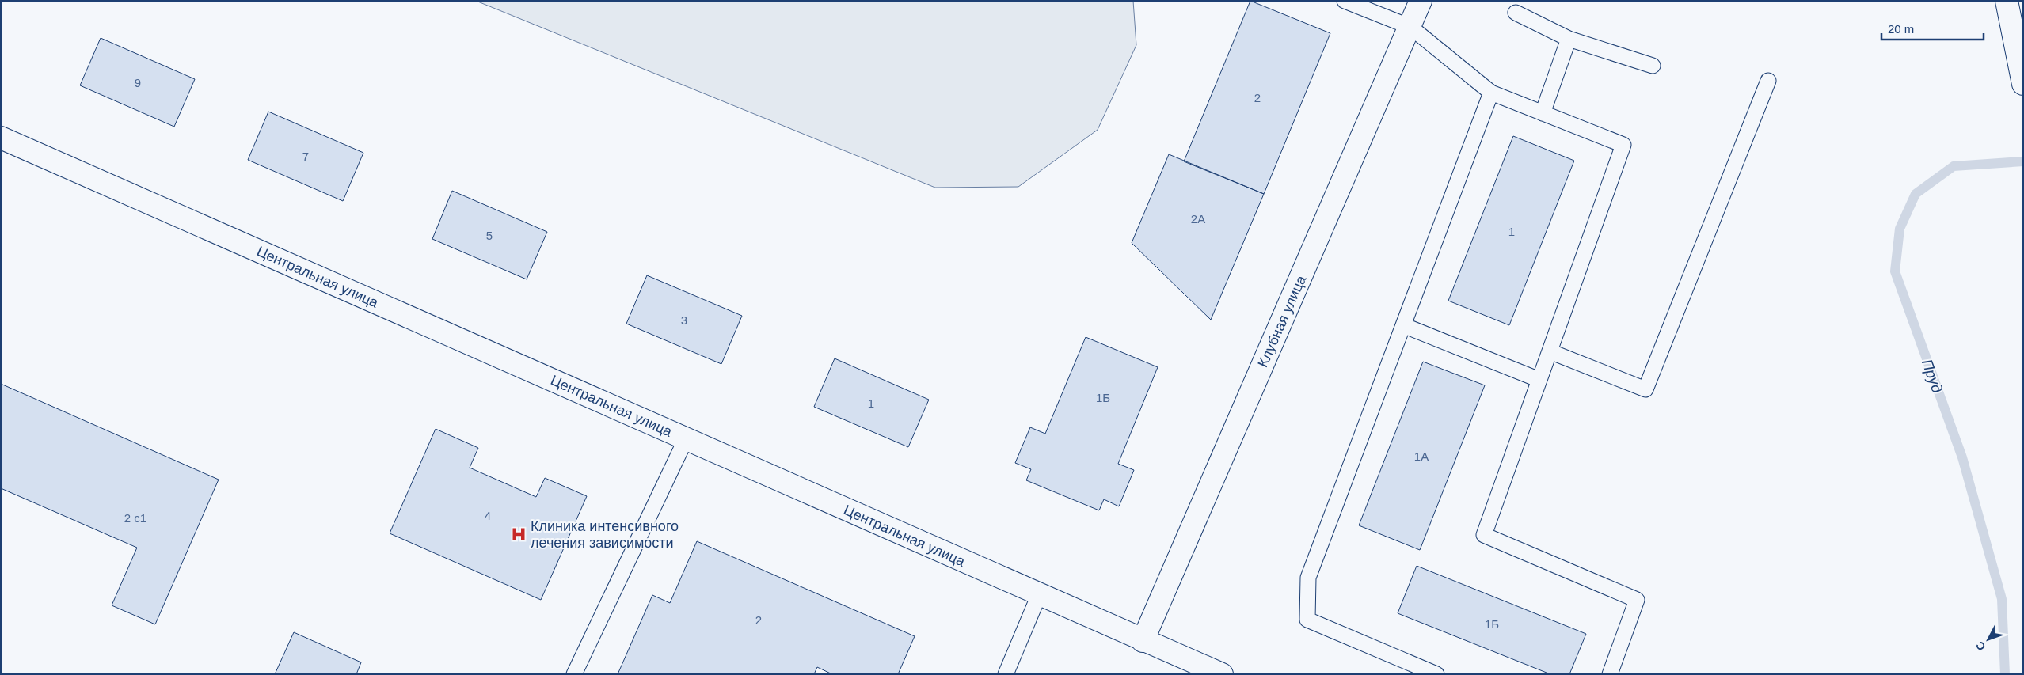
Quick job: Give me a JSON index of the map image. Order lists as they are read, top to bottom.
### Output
{
  "streets": {
    "main road": ["Центральная улица", "Клубная улица"]
  },
  "crossings": [
    ["Центральная улица", "Клубная улица"]
  ],
  "water": ["Пруд"],
  "places": {
    "hospital": ["Клиника интенсивного лечения зависимости"]
  },
  "house_numbers": [
    "9",
    "2",
    "7",
    "2А",
    "1",
    "5",
    "3",
    "1Б",
    "1",
    "1А",
    "4",
    "2 с1",
    "2",
    "1Б"
  ],
  "scale_bar": "20 m",
  "north": "bottom left"
}
